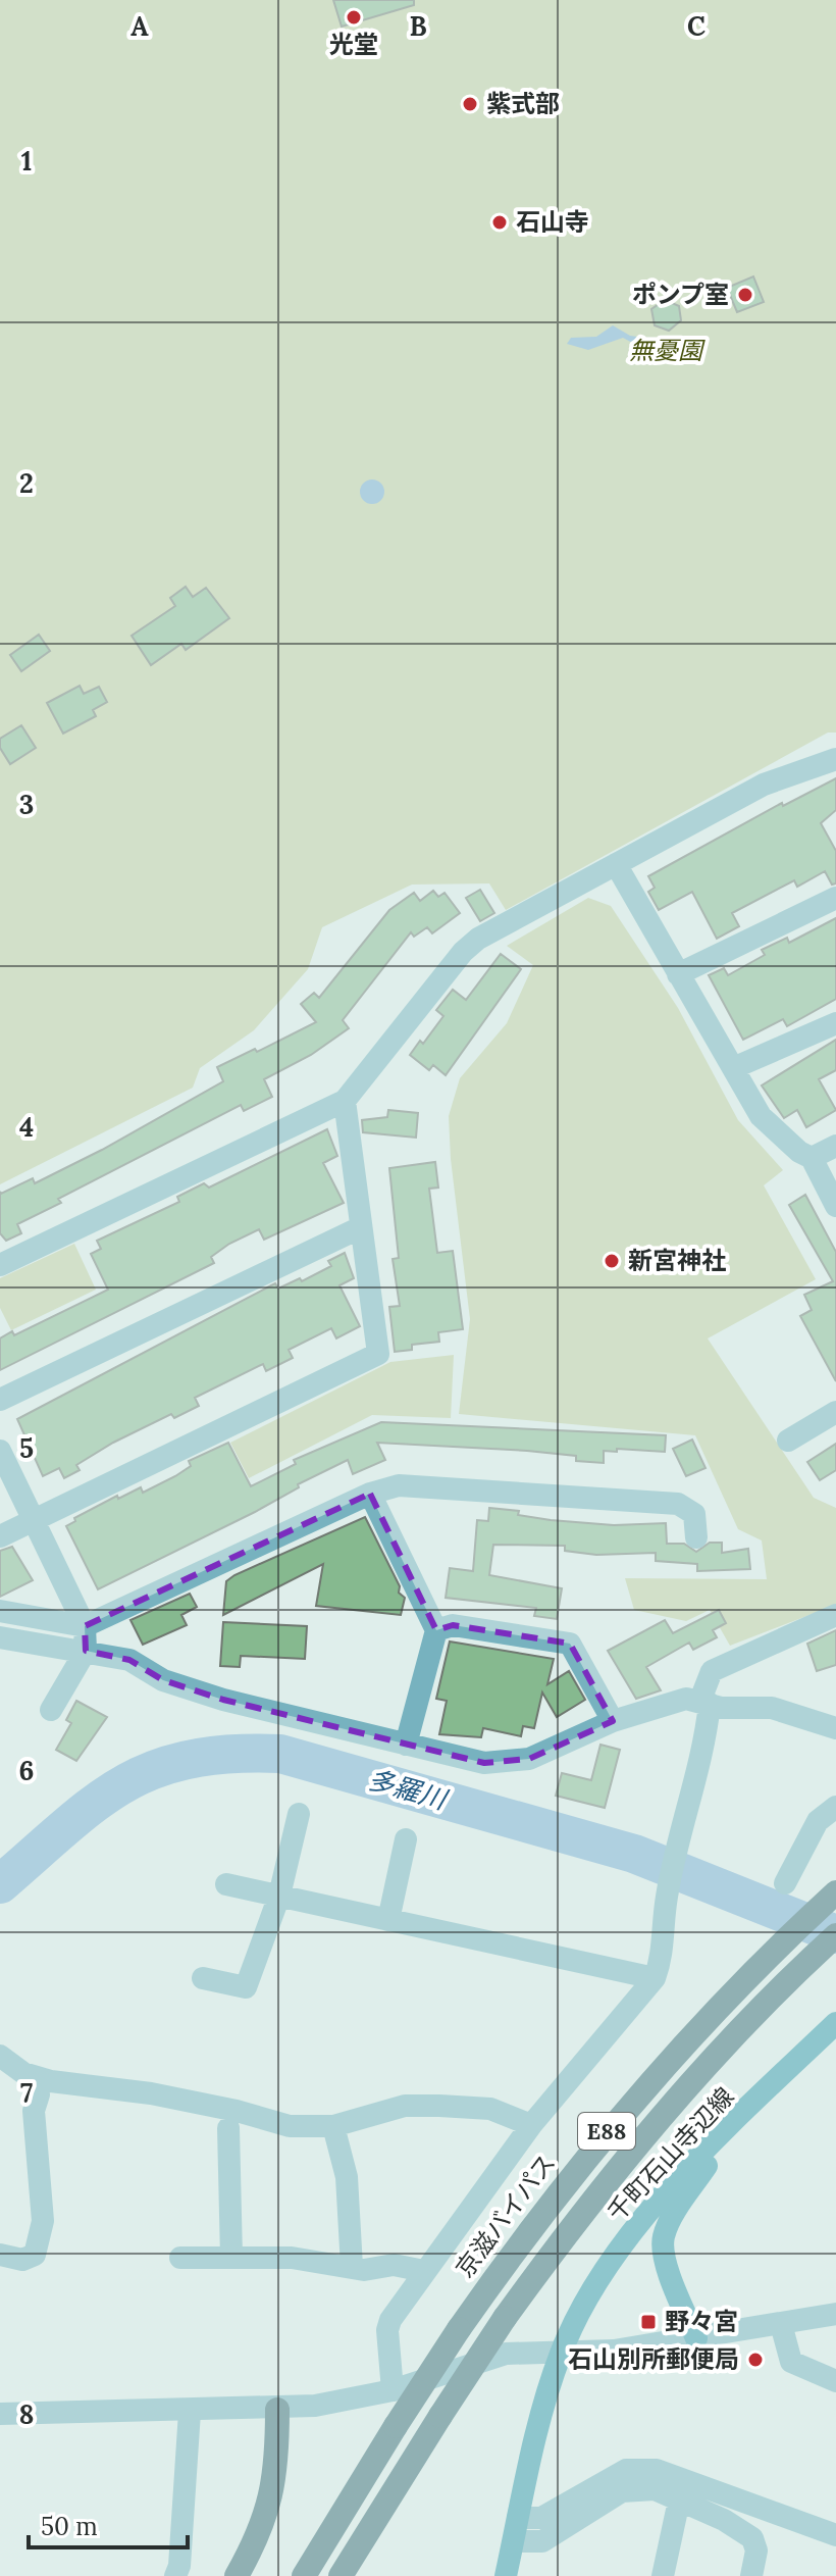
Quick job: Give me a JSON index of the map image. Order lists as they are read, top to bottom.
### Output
{
  "streets": {
    "highway": ["E88", "京滋バイパス"],
    "main road": ["千町石山寺辺線"]
  },
  "water": ["多羅川"],
  "parks": ["無憂園"],
  "places": {
    "other": [
      "光堂",
      "紫式部",
      "石山寺",
      "ポンプ室",
      "新宮神社",
      "石山別所郵便局"
    ],
    "transit": ["野々宮"]
  },
  "scale_bar": "50 m",
  "grid": {
    "columns": ["A", "B", "C"],
    "rows": [
      "1",
      "2",
      "3",
      "4",
      "5",
      "6",
      "7",
      "8"
    ]
  }
}
